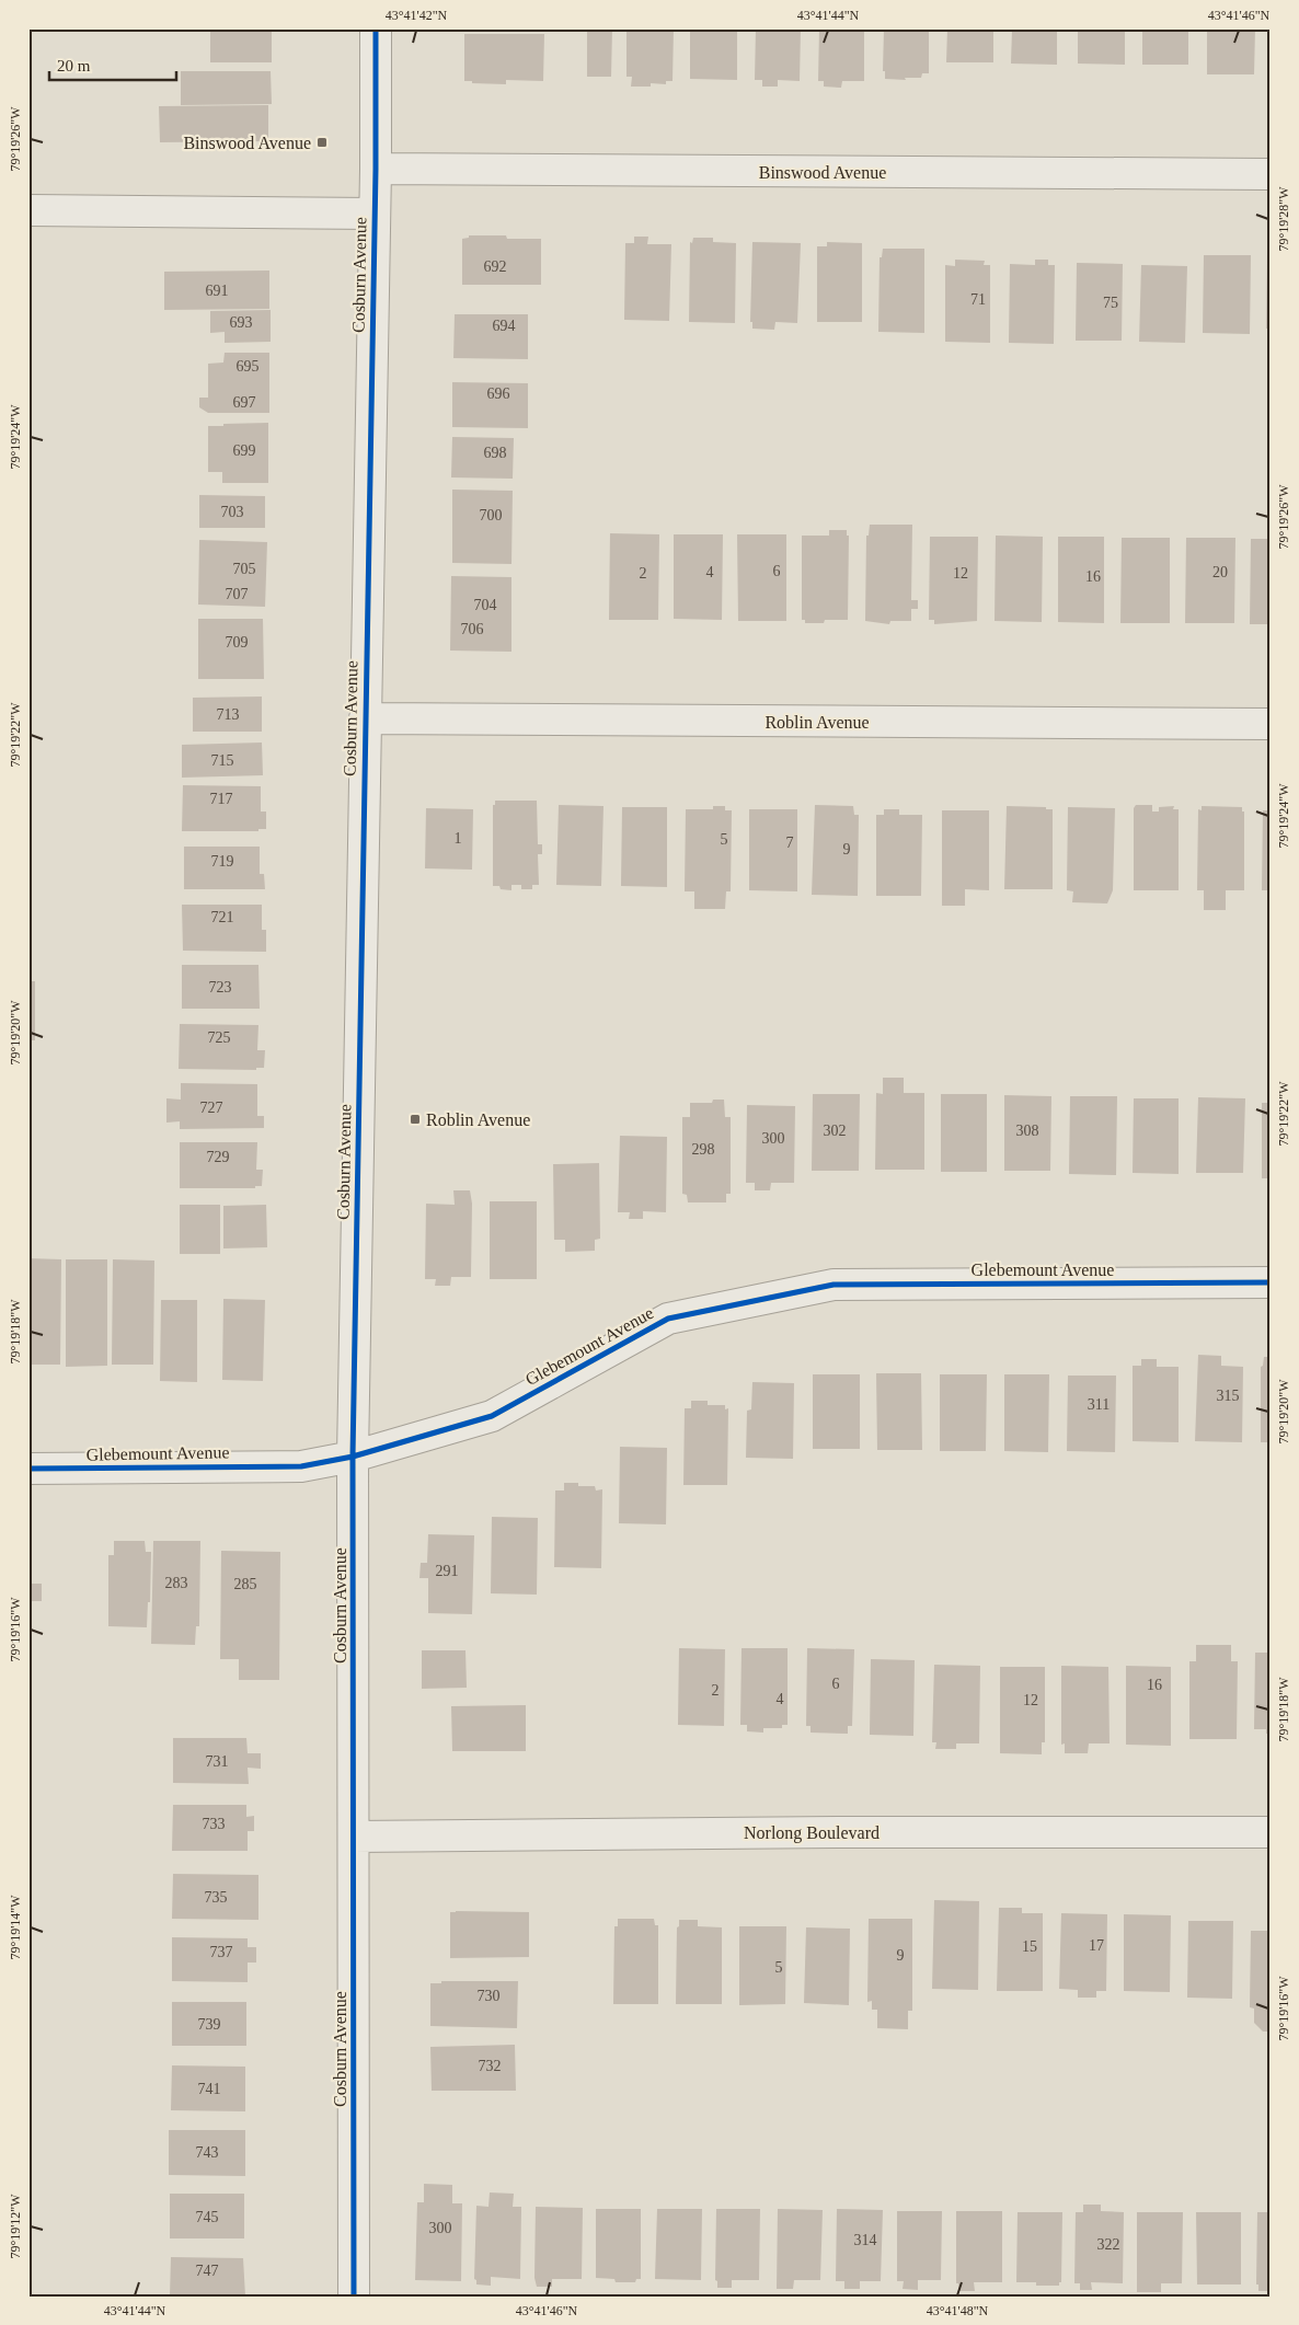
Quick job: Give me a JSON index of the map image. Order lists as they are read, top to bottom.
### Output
{
  "streets": {
    "street": [
      "Binswood Avenue",
      "Cosburn Avenue",
      "Roblin Avenue",
      "Glebemount Avenue",
      "Norlong Boulevard"
    ]
  },
  "crossings": [
    ["Binswood Avenue", "Cosburn Avenue"],
    ["Cosburn Avenue", "Roblin Avenue"],
    ["Cosburn Avenue", "Glebemount Avenue"],
    ["Cosburn Avenue", "Norlong Boulevard"]
  ],
  "places": {
    "transit": ["Binswood Avenue", "Roblin Avenue"]
  },
  "house_numbers": [
    "692",
    "691",
    "71",
    "75",
    "693",
    "694",
    "695",
    "696",
    "697",
    "699",
    "698",
    "703",
    "700",
    "705",
    "6",
    "4",
    "20",
    "2",
    "12",
    "16",
    "707",
    "704",
    "706",
    "709",
    "713",
    "715",
    "717",
    "1",
    "5",
    "7",
    "9",
    "719",
    "721",
    "723",
    "725",
    "727",
    "302",
    "308",
    "300",
    "298",
    "729",
    "315",
    "311",
    "291",
    "283",
    "285",
    "6",
    "16",
    "2",
    "4",
    "12",
    "731",
    "733",
    "735",
    "17",
    "15",
    "737",
    "9",
    "5",
    "730",
    "739",
    "732",
    "741",
    "743",
    "745",
    "300",
    "314",
    "322",
    "747"
  ],
  "scale_bar": "20 m",
  "coordinates": [
    "43°41'42\"N",
    "43°41'44\"N",
    "43°41'46\"N",
    "79°19'26\"W",
    "79°19'28\"W",
    "79°19'24\"W",
    "79°19'22\"W",
    "79°19'20\"W",
    "79°19'18\"W",
    "79°19'16\"W",
    "79°19'14\"W",
    "79°19'12\"W",
    "43°41'48\"N"
  ]
}
